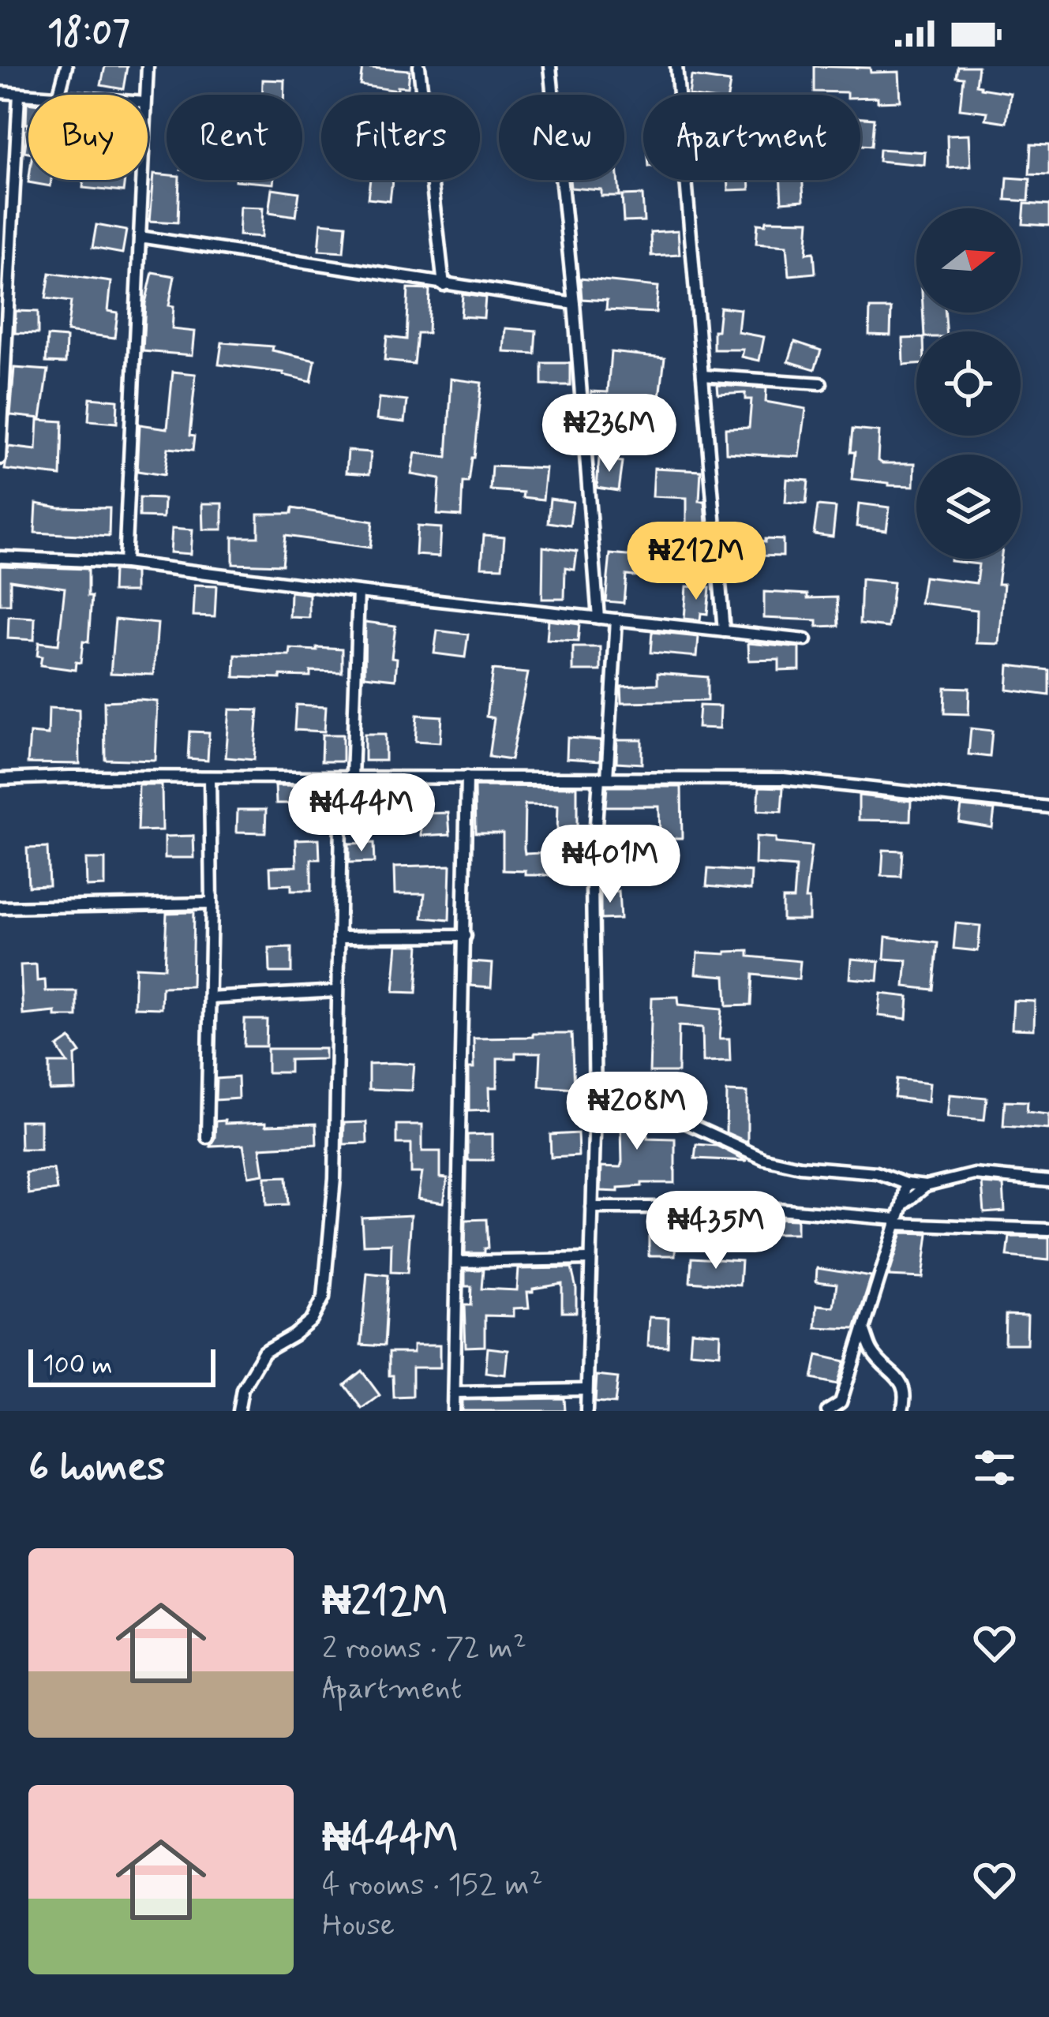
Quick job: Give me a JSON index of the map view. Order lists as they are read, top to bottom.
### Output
{
  "scale_bar": "100 m",
  "north": "right",
  "page": {
    "status": "18:07",
    "chip": [
      "Buy",
      "Rent",
      "Filters",
      "New",
      "Apartment"
    ],
    "price": [
      "₦236M",
      "₦212M",
      "₦444M",
      "₦401M",
      "₦208M",
      "₦435M"
    ],
    "scale": "100 m",
    "heading": "6 homes",
    "list": [
      {
        "name": "₦212M",
        "note": "2 rooms · 72 m² · Apartment"
      },
      {
        "name": "₦444M",
        "note": "4 rooms · 152 m² · House"
      }
    ]
  }
}
